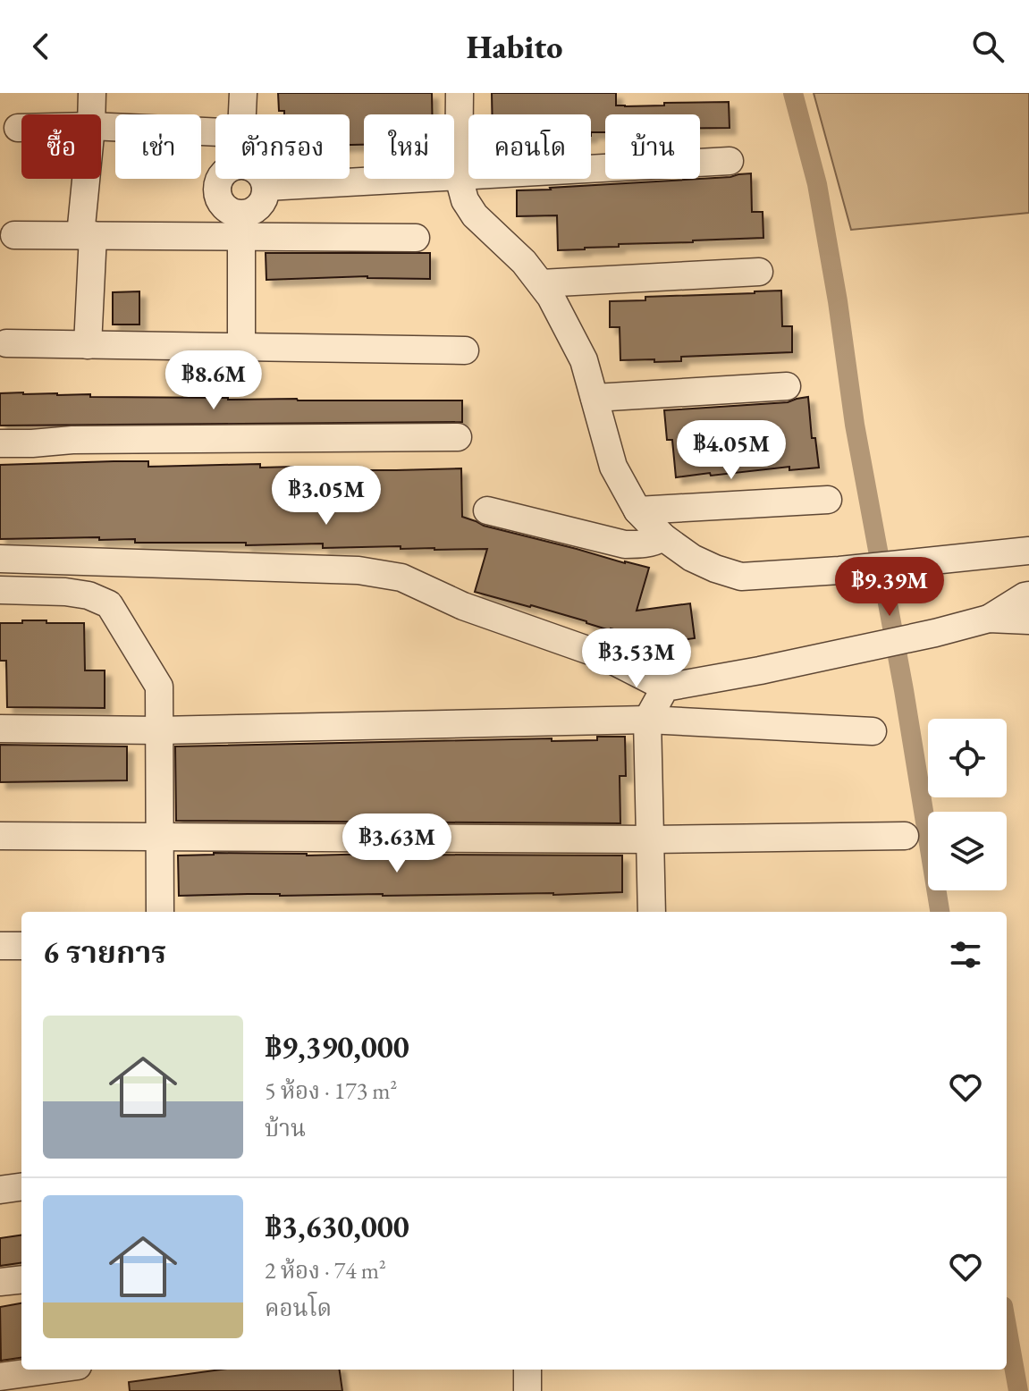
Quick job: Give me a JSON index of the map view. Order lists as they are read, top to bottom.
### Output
{
  "page": {
    "header": "Habito",
    "chip": [
      "ซื้อ",
      "เช่า",
      "ตัวกรอง",
      "ใหม่",
      "คอนโด",
      "บ้าน"
    ],
    "price": [
      "฿8.6M",
      "฿4.05M",
      "฿3.05M",
      "฿9.39M",
      "฿3.53M",
      "฿3.63M"
    ],
    "heading": "6 รายการ",
    "list": [
      {
        "name": "฿9,390,000",
        "note": "5 ห้อง · 173 m² · บ้าน"
      },
      {
        "name": "฿3,630,000",
        "note": "2 ห้อง · 74 m² · คอนโด"
      }
    ]
  }
}
